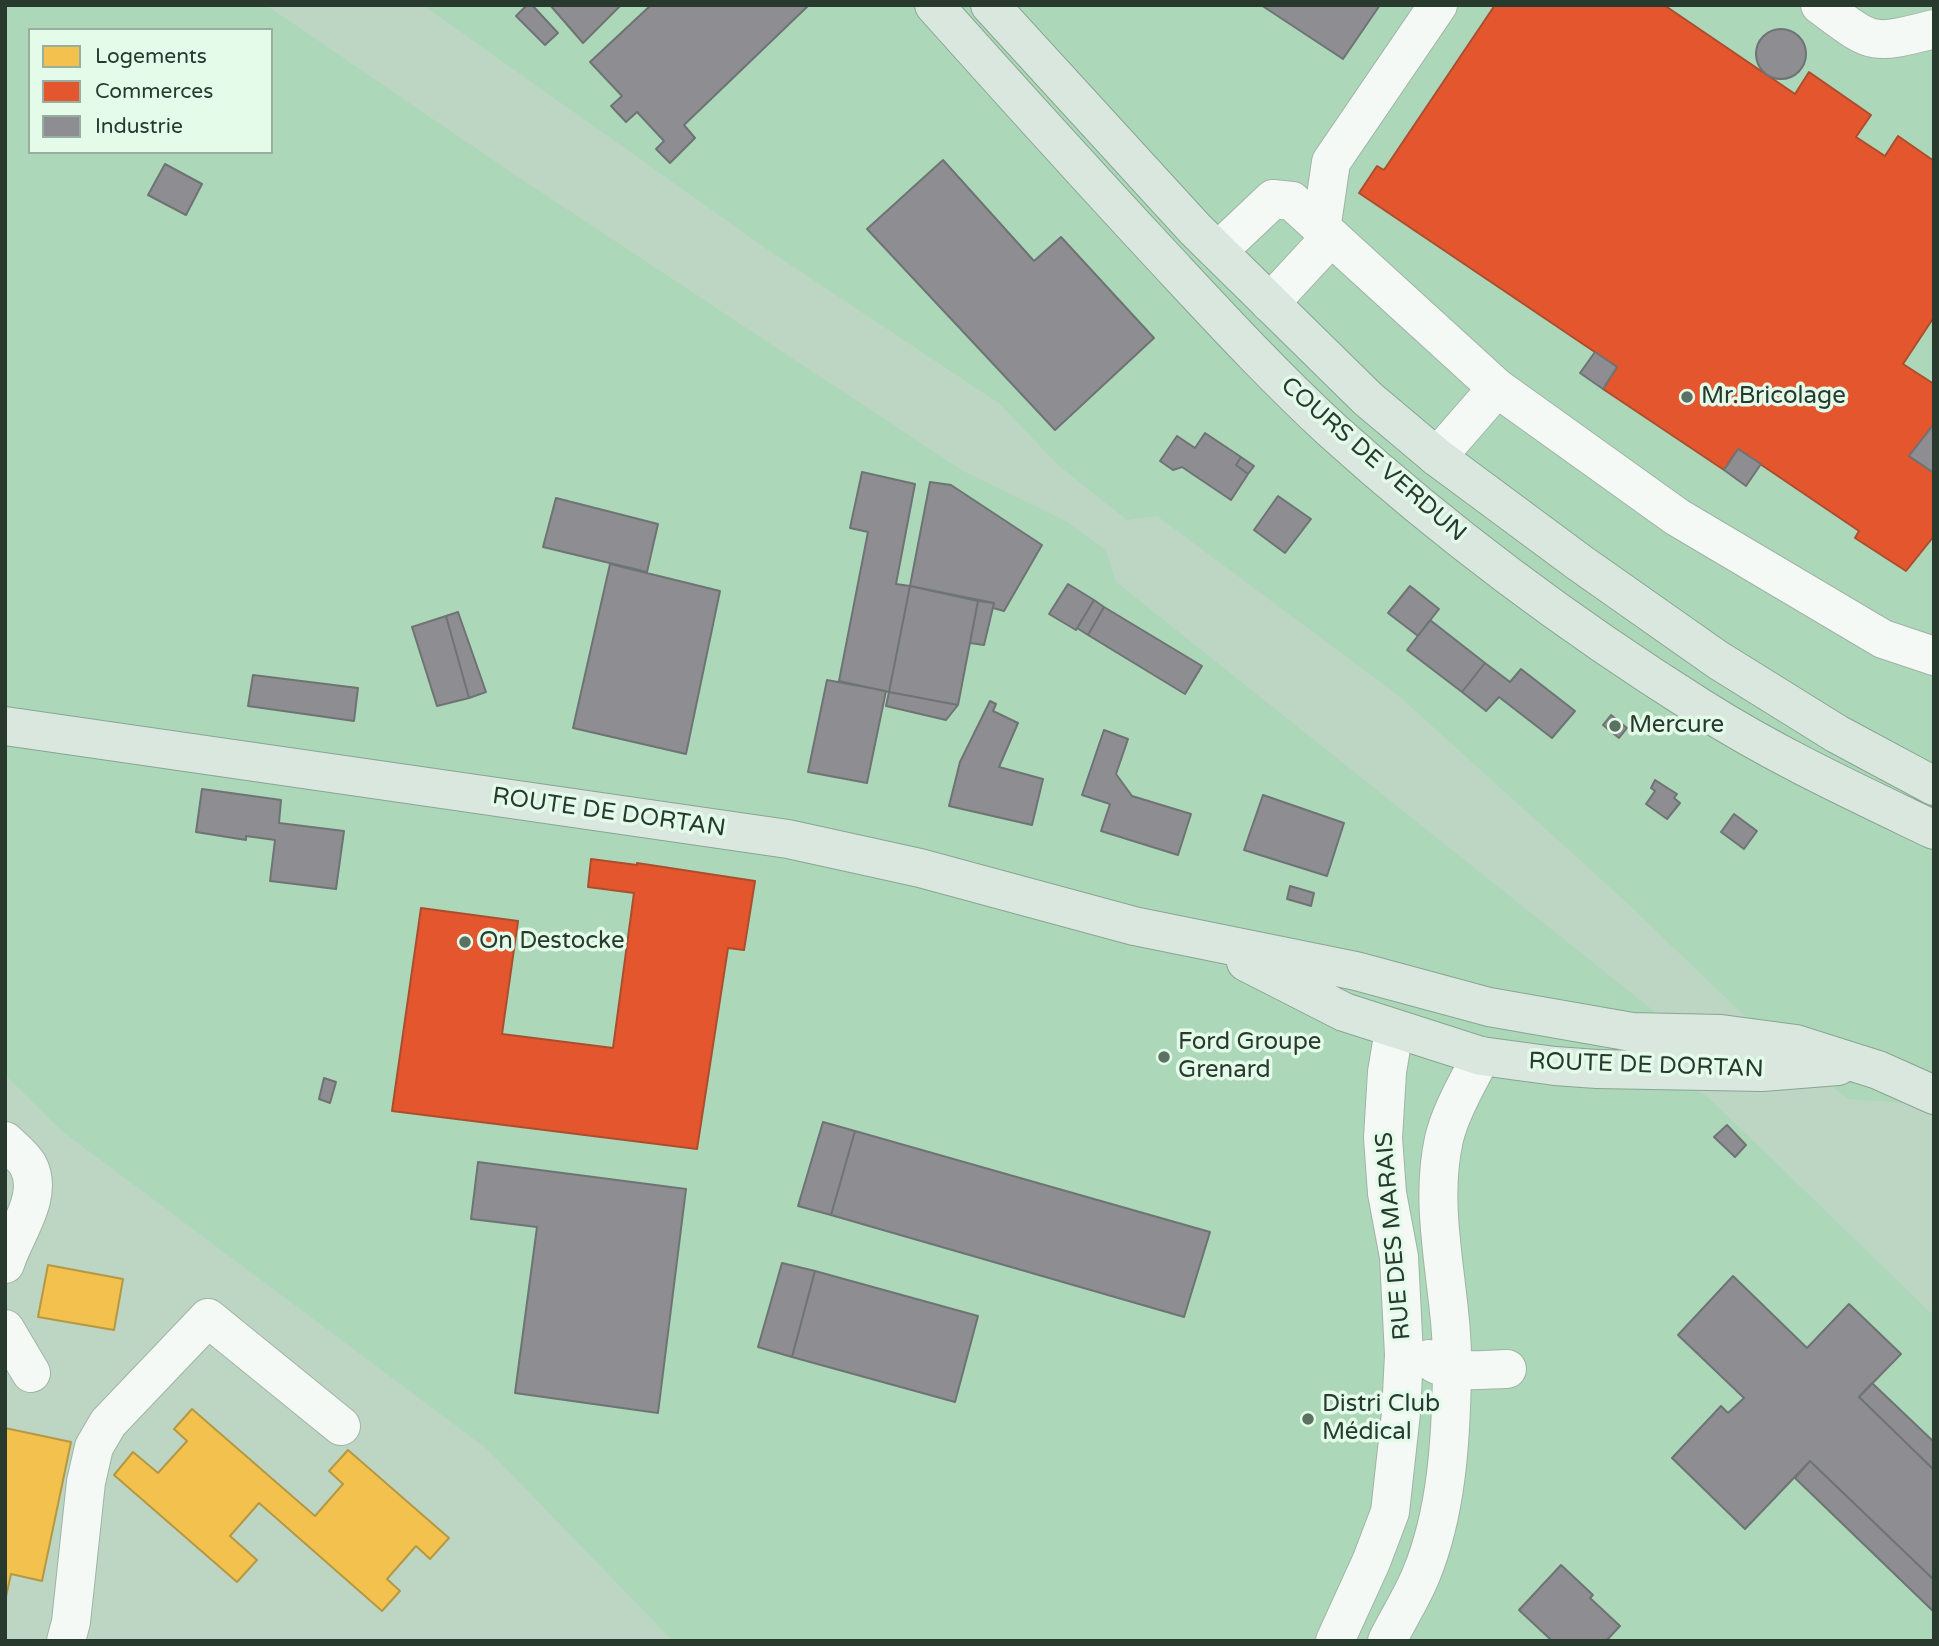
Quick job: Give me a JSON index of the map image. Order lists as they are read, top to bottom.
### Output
{
  "streets": {
    "main road": ["COURS DE VERDUN", "ROUTE DE DORTAN"],
    "street": ["RUE DES MARAIS"]
  },
  "crossings": [
    ["ROUTE DE DORTAN", "RUE DES MARAIS"]
  ],
  "places": [
    "Mr.Bricolage",
    "Mercure",
    "On Destocke",
    "Ford Groupe Grenard",
    "Distri Club Médical"
  ],
  "legend": ["Logements", "Commerces", "Industrie"]
}
